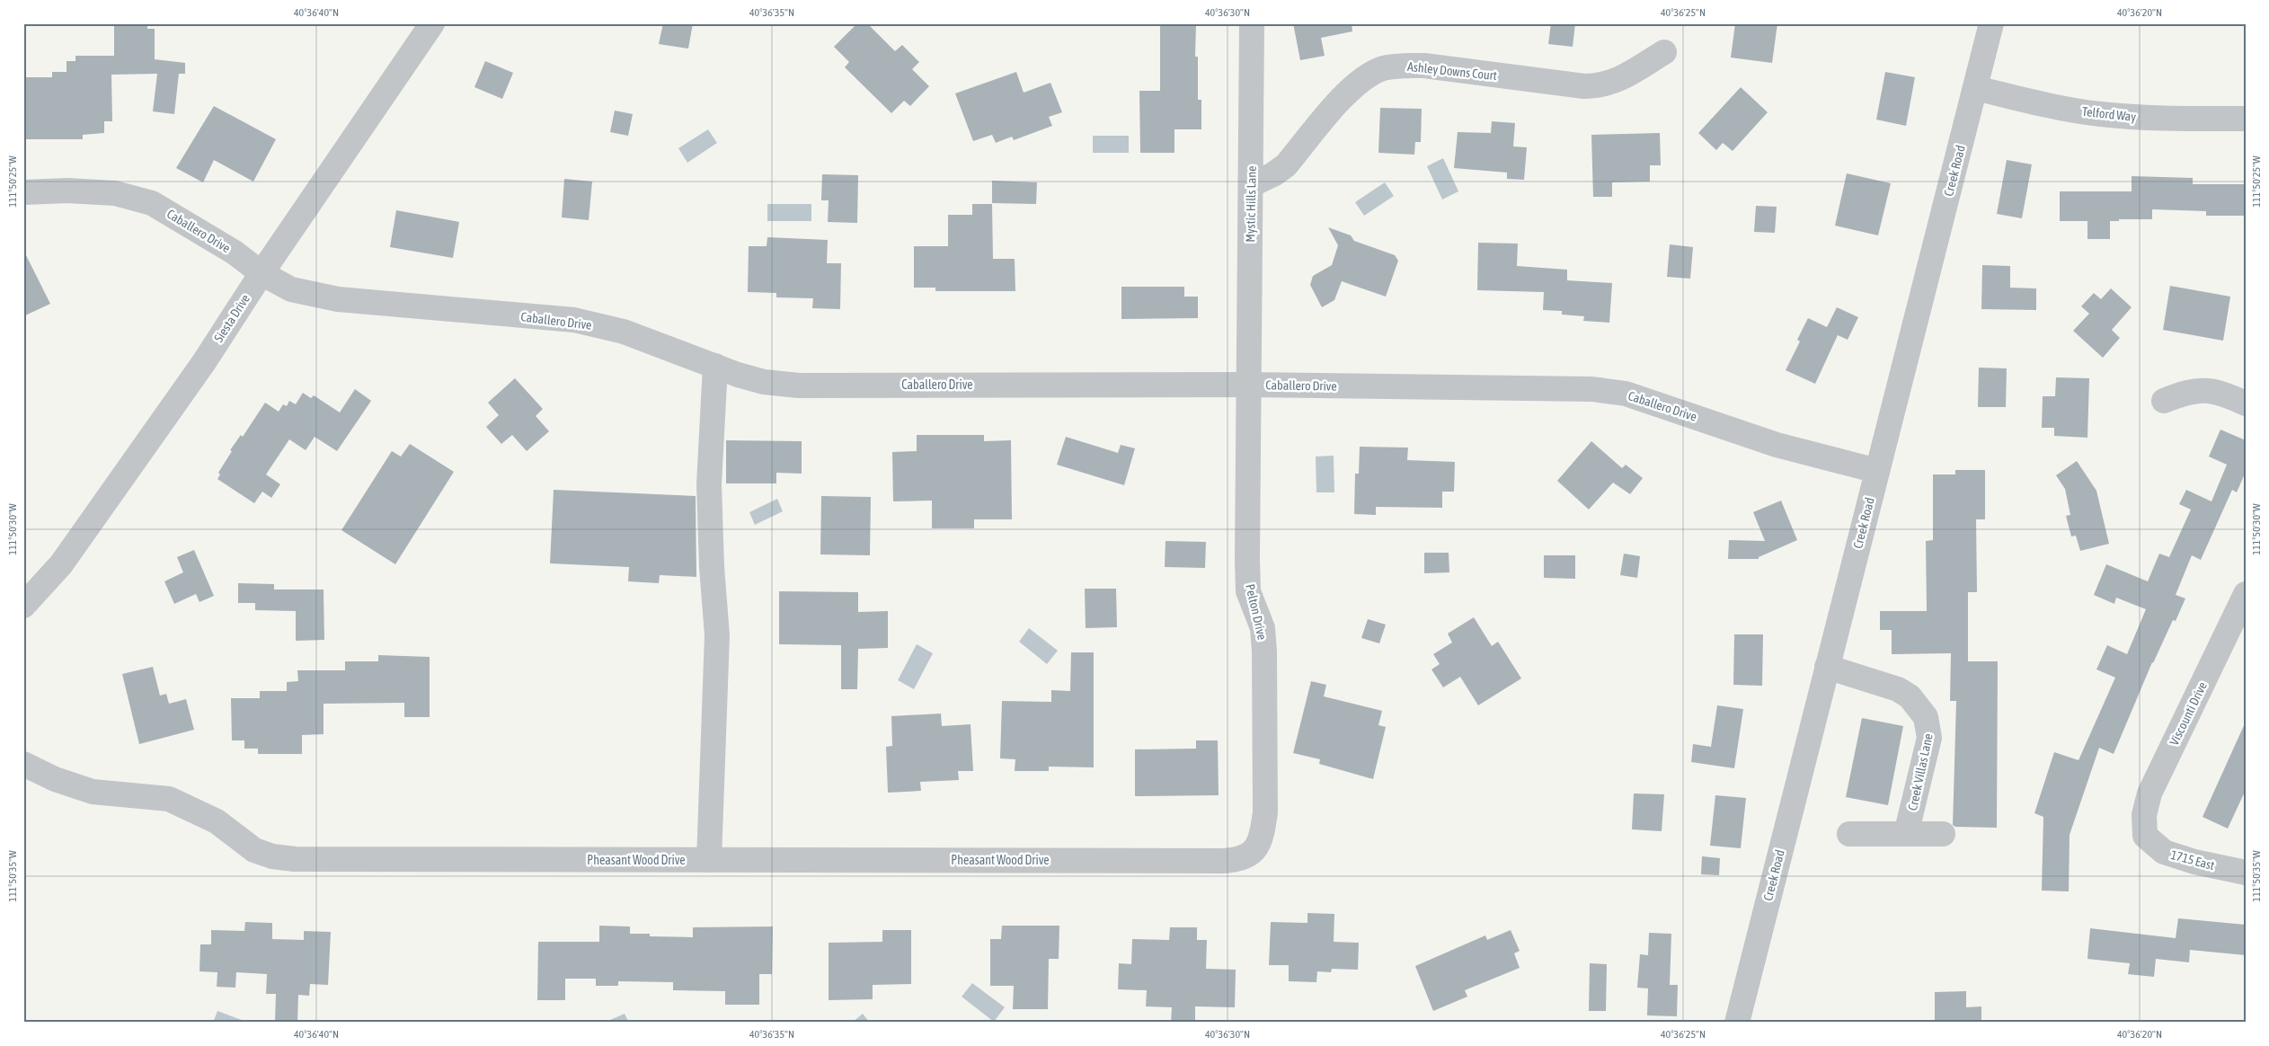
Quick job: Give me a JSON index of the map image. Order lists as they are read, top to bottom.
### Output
{
  "streets": {
    "street": [
      "Ashley Downs Court",
      "Telford Way",
      "Creek Road",
      "Mystic Hills Lane",
      "Caballero Drive",
      "Siesta Drive",
      "Pelton Drive",
      "Viscounti Drive",
      "Creek Villas Lane",
      "Pheasant Wood Drive",
      "1715 East"
    ]
  },
  "crossings": [
    ["Ashley Downs Court", "Mystic Hills Lane"],
    ["Telford Way", "Creek Road"],
    ["Creek Road", "Caballero Drive"],
    ["Creek Road", "Creek Villas Lane"],
    ["Mystic Hills Lane", "Caballero Drive"],
    ["Mystic Hills Lane", "Pelton Drive"],
    ["Caballero Drive", "Siesta Drive"],
    ["Caballero Drive", "Pelton Drive"],
    ["Pelton Drive", "Pheasant Wood Drive"],
    ["Viscounti Drive", "1715 East"]
  ],
  "coordinates": [
    "40°36'40\"N",
    "40°36'35\"N",
    "40°36'30\"N",
    "40°36'25\"N",
    "40°36'20\"N",
    "111°50'25\"W",
    "111°50'30\"W",
    "111°50'35\"W"
  ]
}
